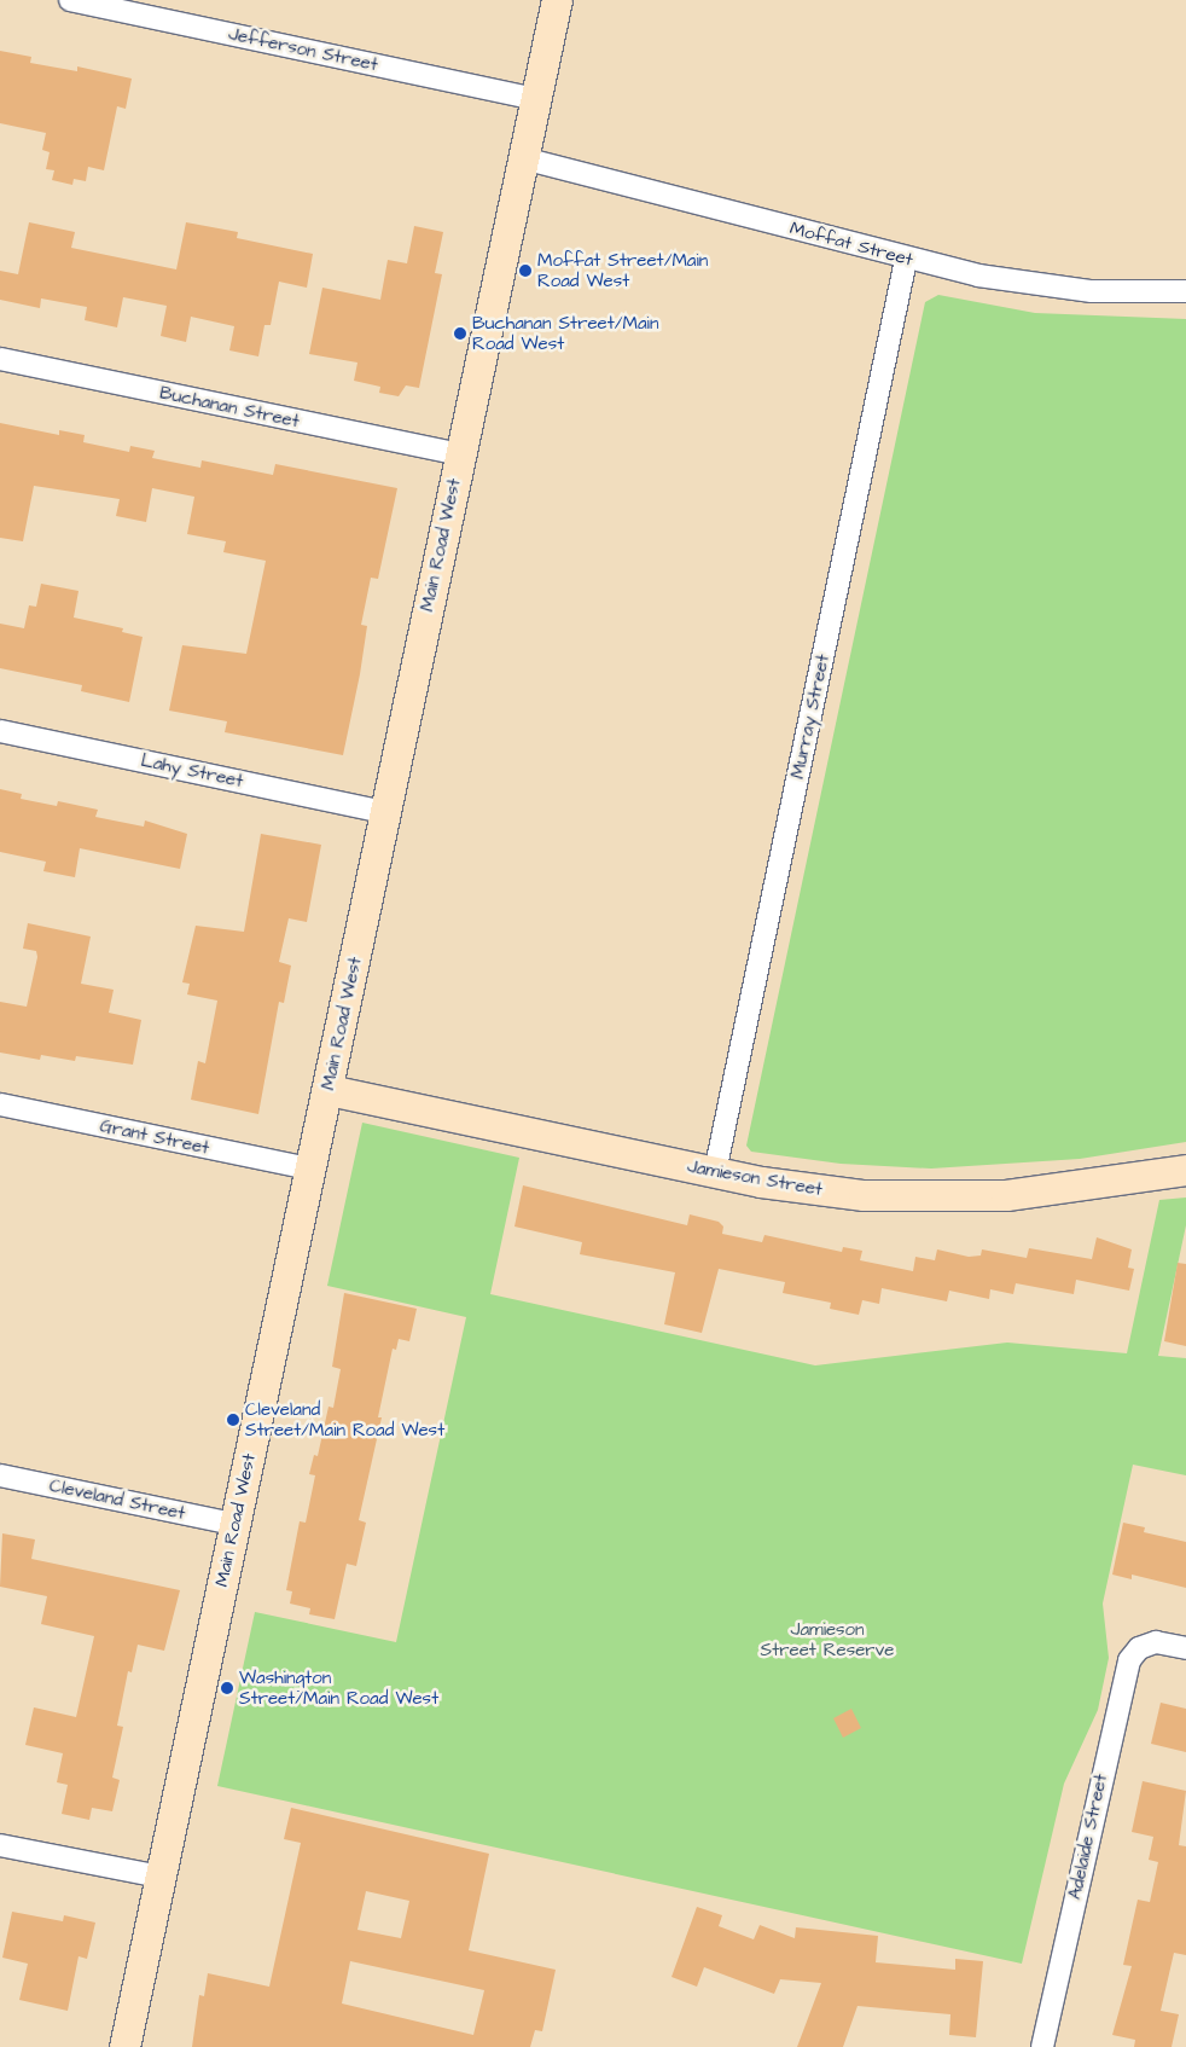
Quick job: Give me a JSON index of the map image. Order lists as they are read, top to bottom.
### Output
{
  "streets": {
    "main road": ["Main Road West", "Jamieson Street"],
    "street": [
      "Jefferson Street",
      "Moffat Street",
      "Buchanan Street",
      "Murray Street",
      "Lahy Street",
      "Grant Street",
      "Cleveland Street",
      "Adelaide Street"
    ]
  },
  "crossings": [
    ["Jefferson Street", "Main Road West"],
    ["Moffat Street", "Main Road West"],
    ["Moffat Street", "Murray Street"],
    ["Buchanan Street", "Main Road West"],
    ["Main Road West", "Lahy Street"],
    ["Main Road West", "Grant Street"],
    ["Main Road West", "Jamieson Street"],
    ["Main Road West", "Cleveland Street"],
    ["Murray Street", "Jamieson Street"]
  ],
  "parks": ["Jamieson Street Reserve"],
  "places": [
    "Moffat Street/Main Road West",
    "Buchanan Street/Main Road West",
    "Cleveland Street/Main Road West",
    "Washington Street/Main Road West"
  ]
}
